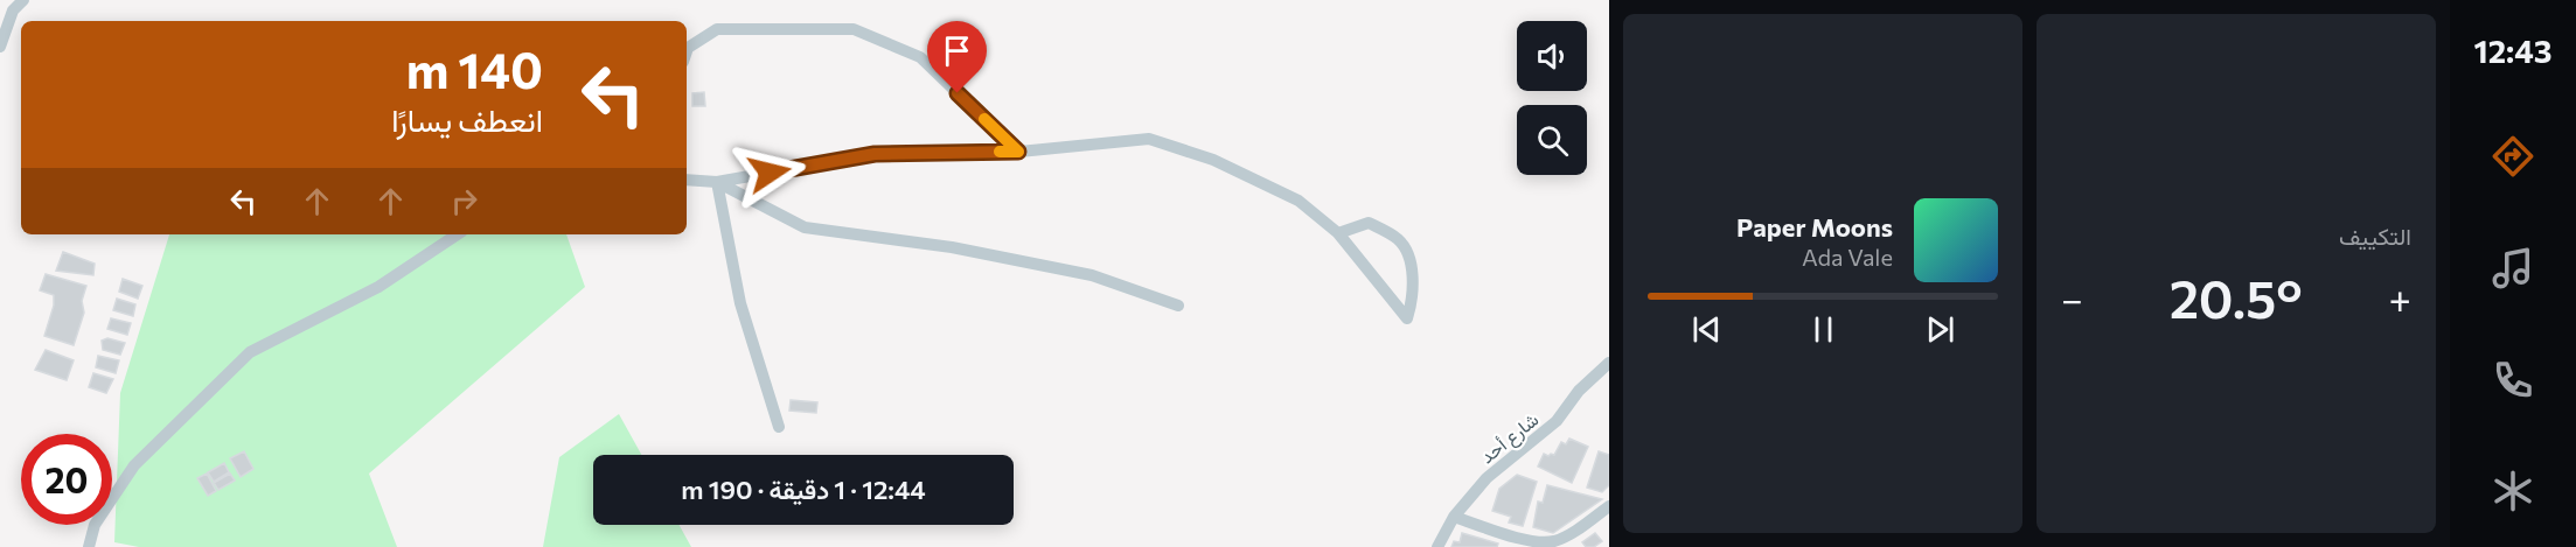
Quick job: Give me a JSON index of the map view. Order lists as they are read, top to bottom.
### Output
{
  "streets": {
    "street": ["شارع أحد"]
  },
  "page": {
    "tabs": "12:43",
    "tile": "التكييف",
    "turn": ["140 m", "انعطف يسارًا"],
    "song": ["Paper Moons", "Ada Vale"],
    "heat": ["−", "20.5°", "+"],
    "limit": "20",
    "trip": "12:44 · 1 دقيقة · 190 m"
  }
}
